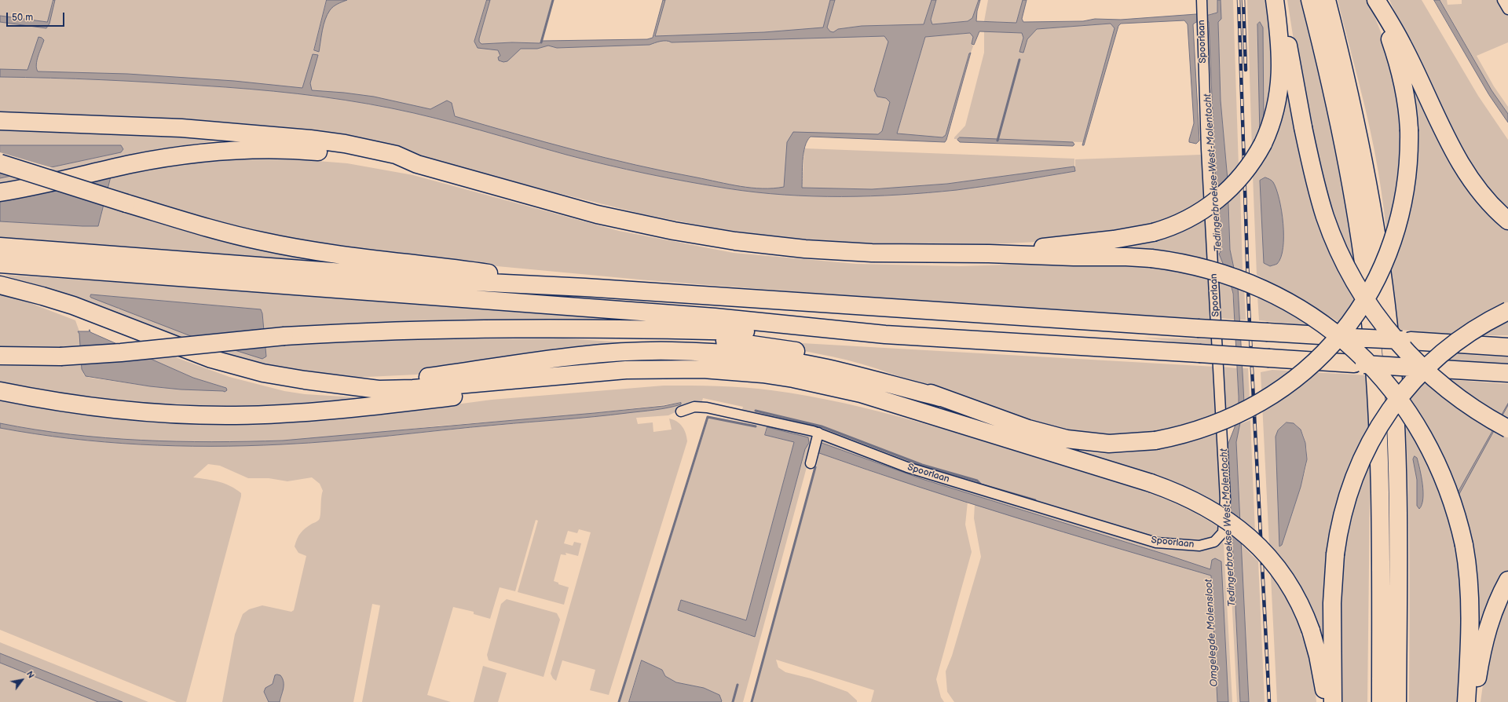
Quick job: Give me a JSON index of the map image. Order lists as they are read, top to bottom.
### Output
{
  "streets": {
    "street": ["Spoorlaan"]
  },
  "water": ["Tedingerbroekse West-Molentocht", "Omgelegde Molensloot"],
  "scale_bar": "50 m",
  "north": "top right"
}
